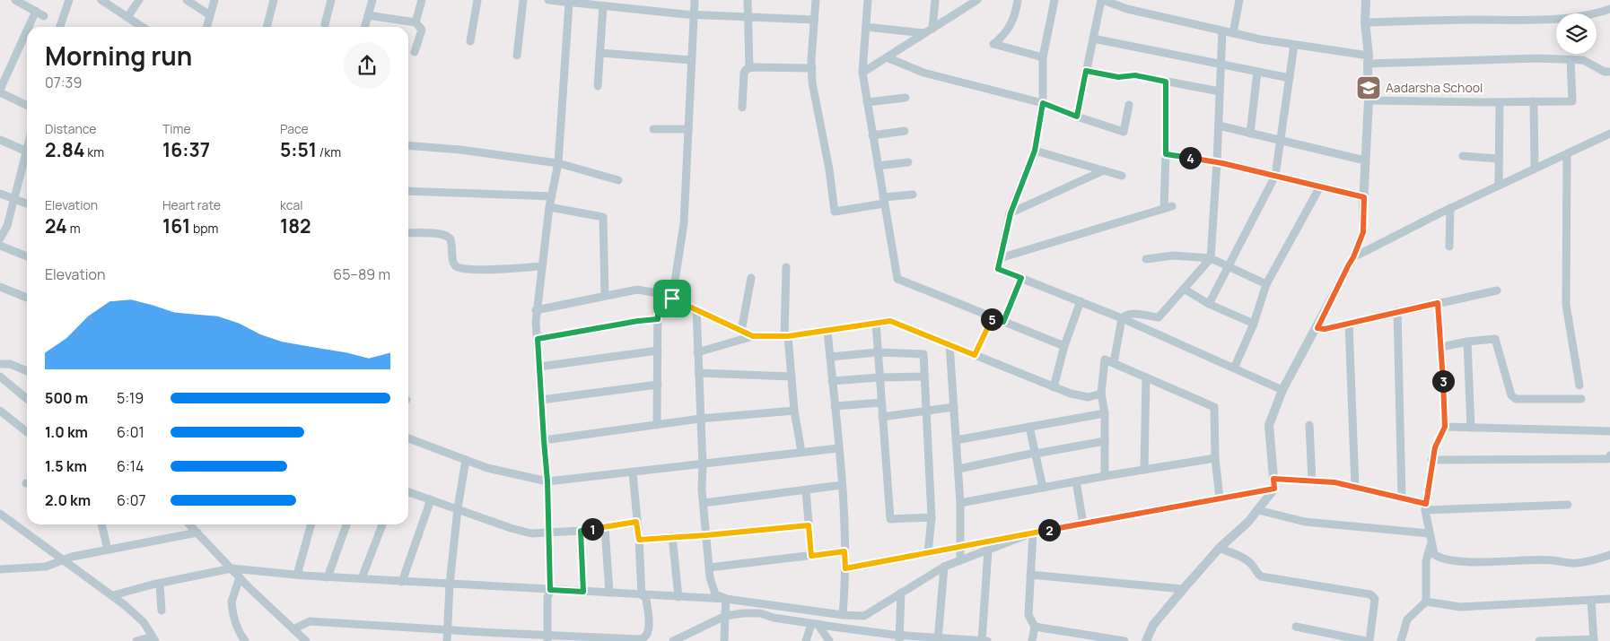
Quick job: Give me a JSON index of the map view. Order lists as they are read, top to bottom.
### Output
{
  "places": {
    "school or university": ["Aadarsha School"]
  },
  "page": {
    "heading": ["Morning run", "07:39"],
    "stats": [
      ["Distance", "2.84 km"],
      ["Time", "16:37"],
      ["Pace", "5:51 /km"],
      ["Elevation", "24 m"],
      ["Heart rate", "161 bpm"],
      ["kcal", "182"]
    ],
    "pins": [
      "4",
      "5",
      "3",
      "1",
      "2"
    ],
    "chart": ["Elevation", "65–89 m"],
    "list": [
      {
        "name": "500 m",
        "note": "5:19"
      },
      {
        "name": "1.0 km",
        "note": "6:01"
      },
      {
        "name": "1.5 km",
        "note": "6:14"
      },
      {
        "name": "2.0 km",
        "note": "6:07"
      }
    ]
  }
}
